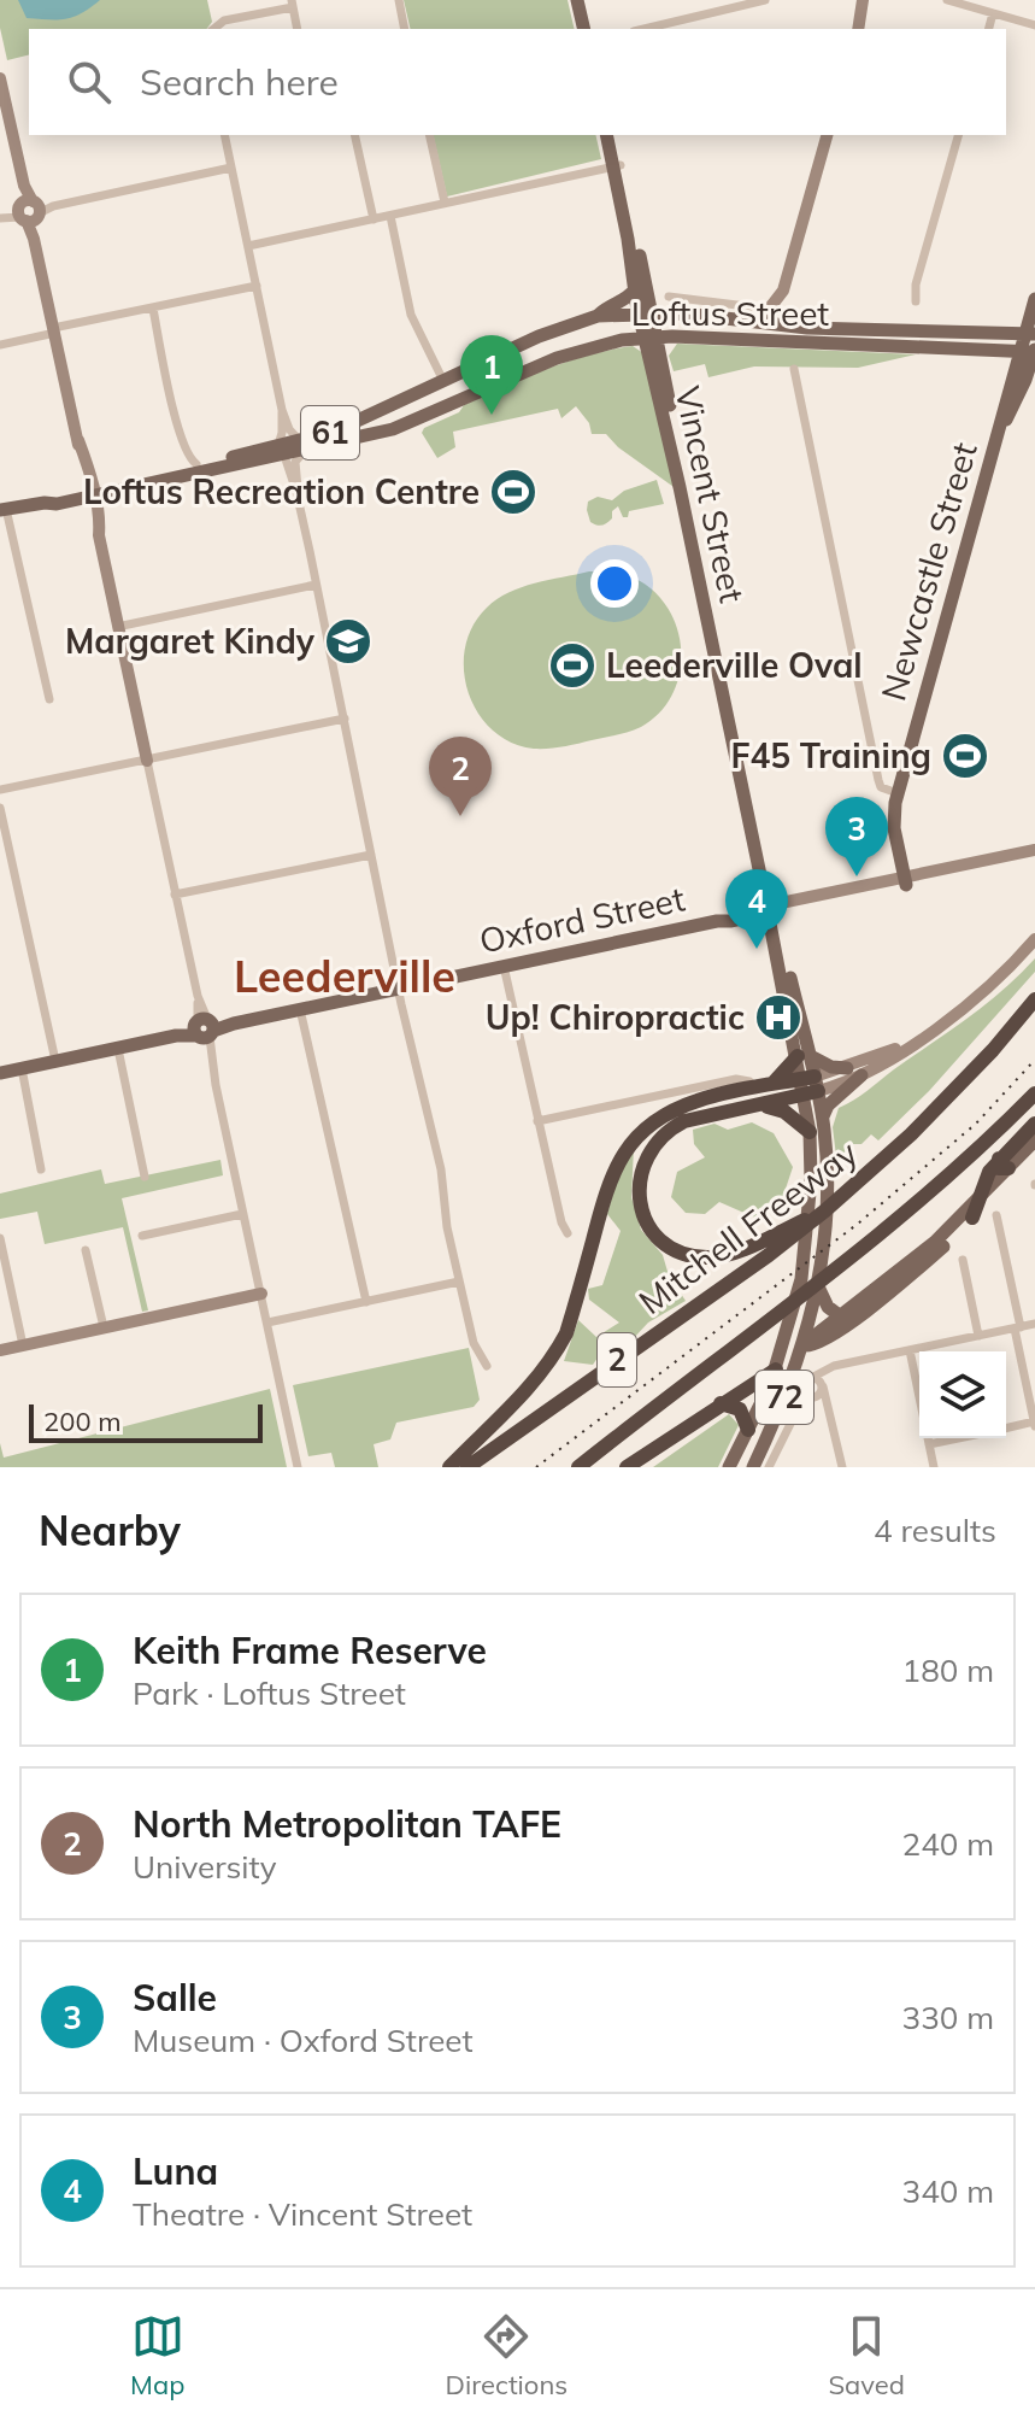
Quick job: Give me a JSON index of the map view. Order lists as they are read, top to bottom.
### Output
{
  "streets": {
    "highway": ["Mitchell Freeway", "2"],
    "main road": [
      "Loftus Street",
      "61",
      "Vincent Street",
      "Newcastle Street",
      "Oxford Street",
      "72"
    ]
  },
  "crossings": [
    ["Loftus Street", "Vincent Street"],
    ["Loftus Street", "Newcastle Street"],
    ["Vincent Street", "Oxford Street"],
    ["Vincent Street", "72"],
    ["Newcastle Street", "Oxford Street"]
  ],
  "districts": ["Leederville"],
  "places": {
    "sports": ["Loftus Recreation Centre", "Leederville Oval", "F45 Training"],
    "school or university": ["Margaret Kindy"],
    "hospital": ["Up! Chiropractic"]
  },
  "scale_bar": "200 m",
  "page": {
    "search": "Search here",
    "pins": [
      "1",
      "2",
      "3",
      "4"
    ],
    "scale": "200 m",
    "heading": ["Nearby", "4 results"],
    "list": [
      {
        "mark": "1",
        "name": "Keith Frame Reserve",
        "note": "Park · Loftus Street",
        "value": "180 m"
      },
      {
        "mark": "2",
        "name": "North Metropolitan TAFE",
        "note": "University",
        "value": "240 m"
      },
      {
        "mark": "3",
        "name": "Salle",
        "note": "Museum · Oxford Street",
        "value": "330 m"
      },
      {
        "mark": "4",
        "name": "Luna",
        "note": "Theatre · Vincent Street",
        "value": "340 m"
      }
    ],
    "nav": ["Map", "Directions", "Saved"]
  }
}
